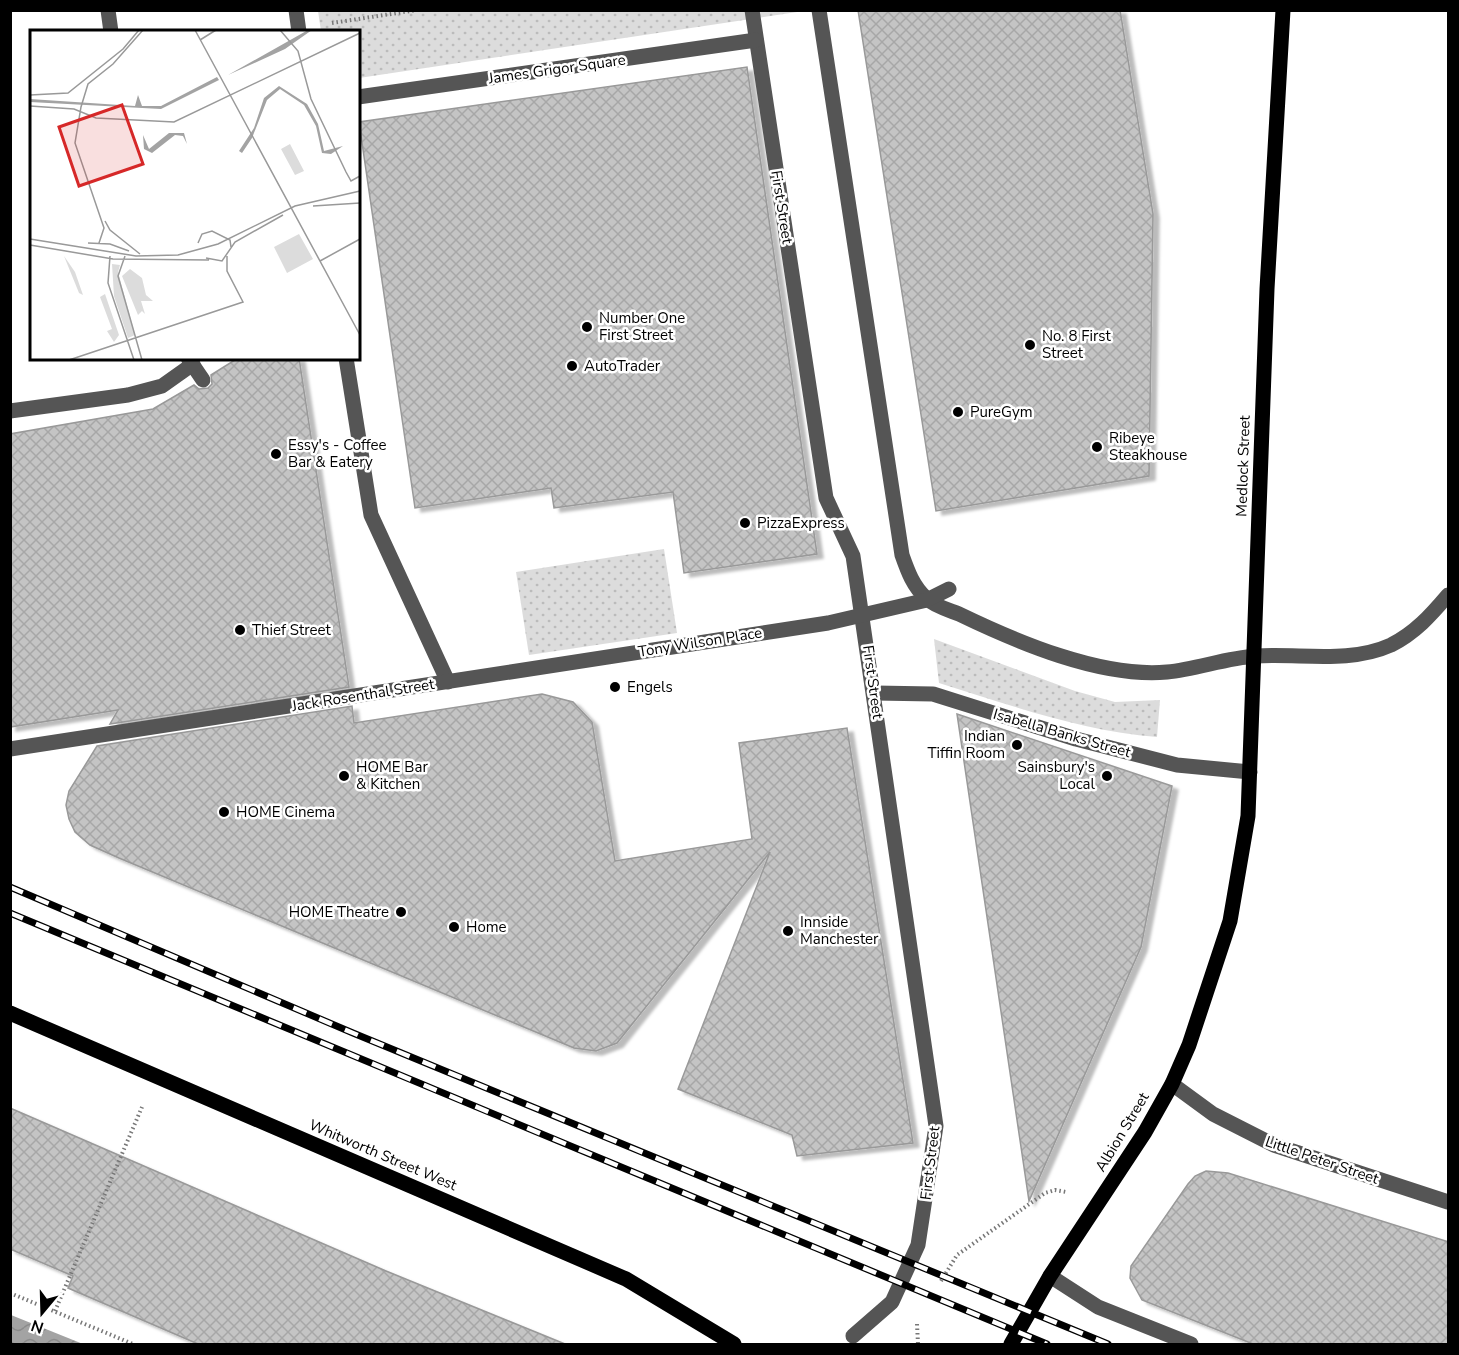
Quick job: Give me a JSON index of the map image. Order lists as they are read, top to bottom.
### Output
{
  "streets": {
    "main road": ["Medlock Street", "Albion Street", "Whitworth Street West"],
    "street": [
      "James Grigor Square",
      "First Street",
      "Tony Wilson Place",
      "Jack Rosenthal Street",
      "Isabella Banks Street",
      "Little Peter Street"
    ]
  },
  "crossings": [
    ["James Grigor Square", "First Street"],
    ["First Street", "Tony Wilson Place"],
    ["First Street", "Isabella Banks Street"],
    ["Medlock Street", "Isabella Banks Street"],
    ["Medlock Street", "Albion Street"],
    ["Tony Wilson Place", "Jack Rosenthal Street"],
    ["Albion Street", "Little Peter Street"]
  ],
  "places": [
    "Number One First Street",
    "No. 8 First Street",
    "AutoTrader",
    "PureGym",
    "Ribeye Steakhouse",
    "Essy's - Coffee Bar & Eatery",
    "PizzaExpress",
    "Thief Street",
    "Engels",
    "Indian Tiffin Room",
    "HOME Bar & Kitchen",
    "Sainsbury's Local",
    "HOME Cinema",
    "HOME Theatre",
    "Home",
    "Innside Manchester"
  ],
  "north": "bottom"
}
